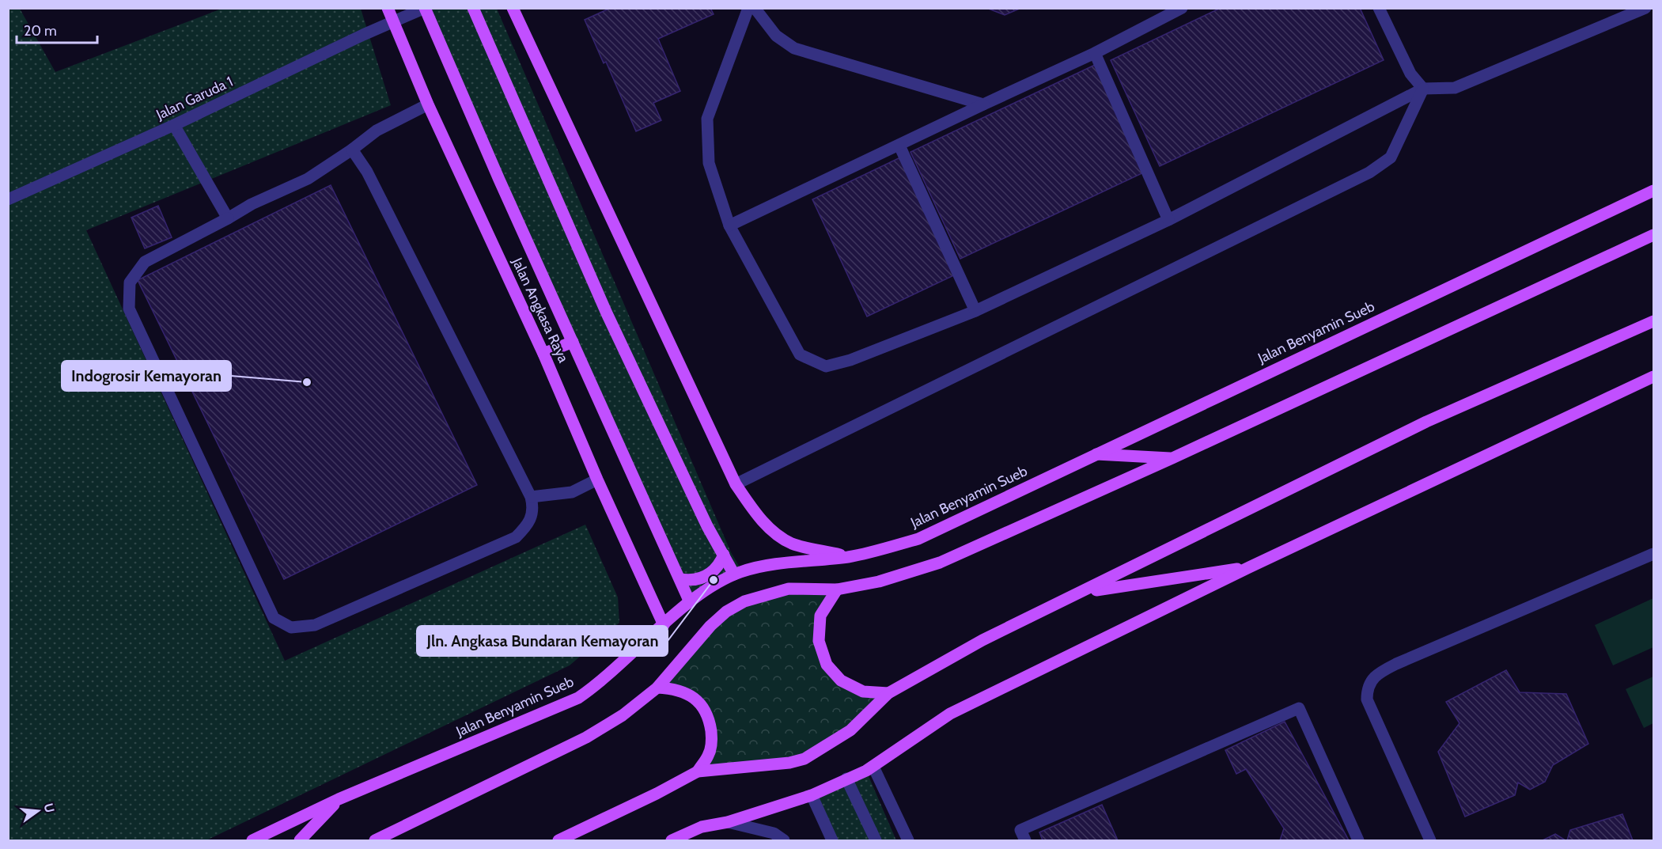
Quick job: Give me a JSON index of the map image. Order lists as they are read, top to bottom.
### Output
{
  "streets": {
    "main road": ["Jalan Angkasa Raya", "Jalan Benyamin Sueb"],
    "street": ["Jalan Garuda 1"]
  },
  "crossings": [
    ["Jalan Garuda 1", "Jalan Angkasa Raya"],
    ["Jalan Angkasa Raya", "Jalan Benyamin Sueb"]
  ],
  "places": ["Indogrosir Kemayoran", "Jln. Angkasa Bundaran Kemayoran"],
  "scale_bar": "20 m",
  "north": "right"
}
